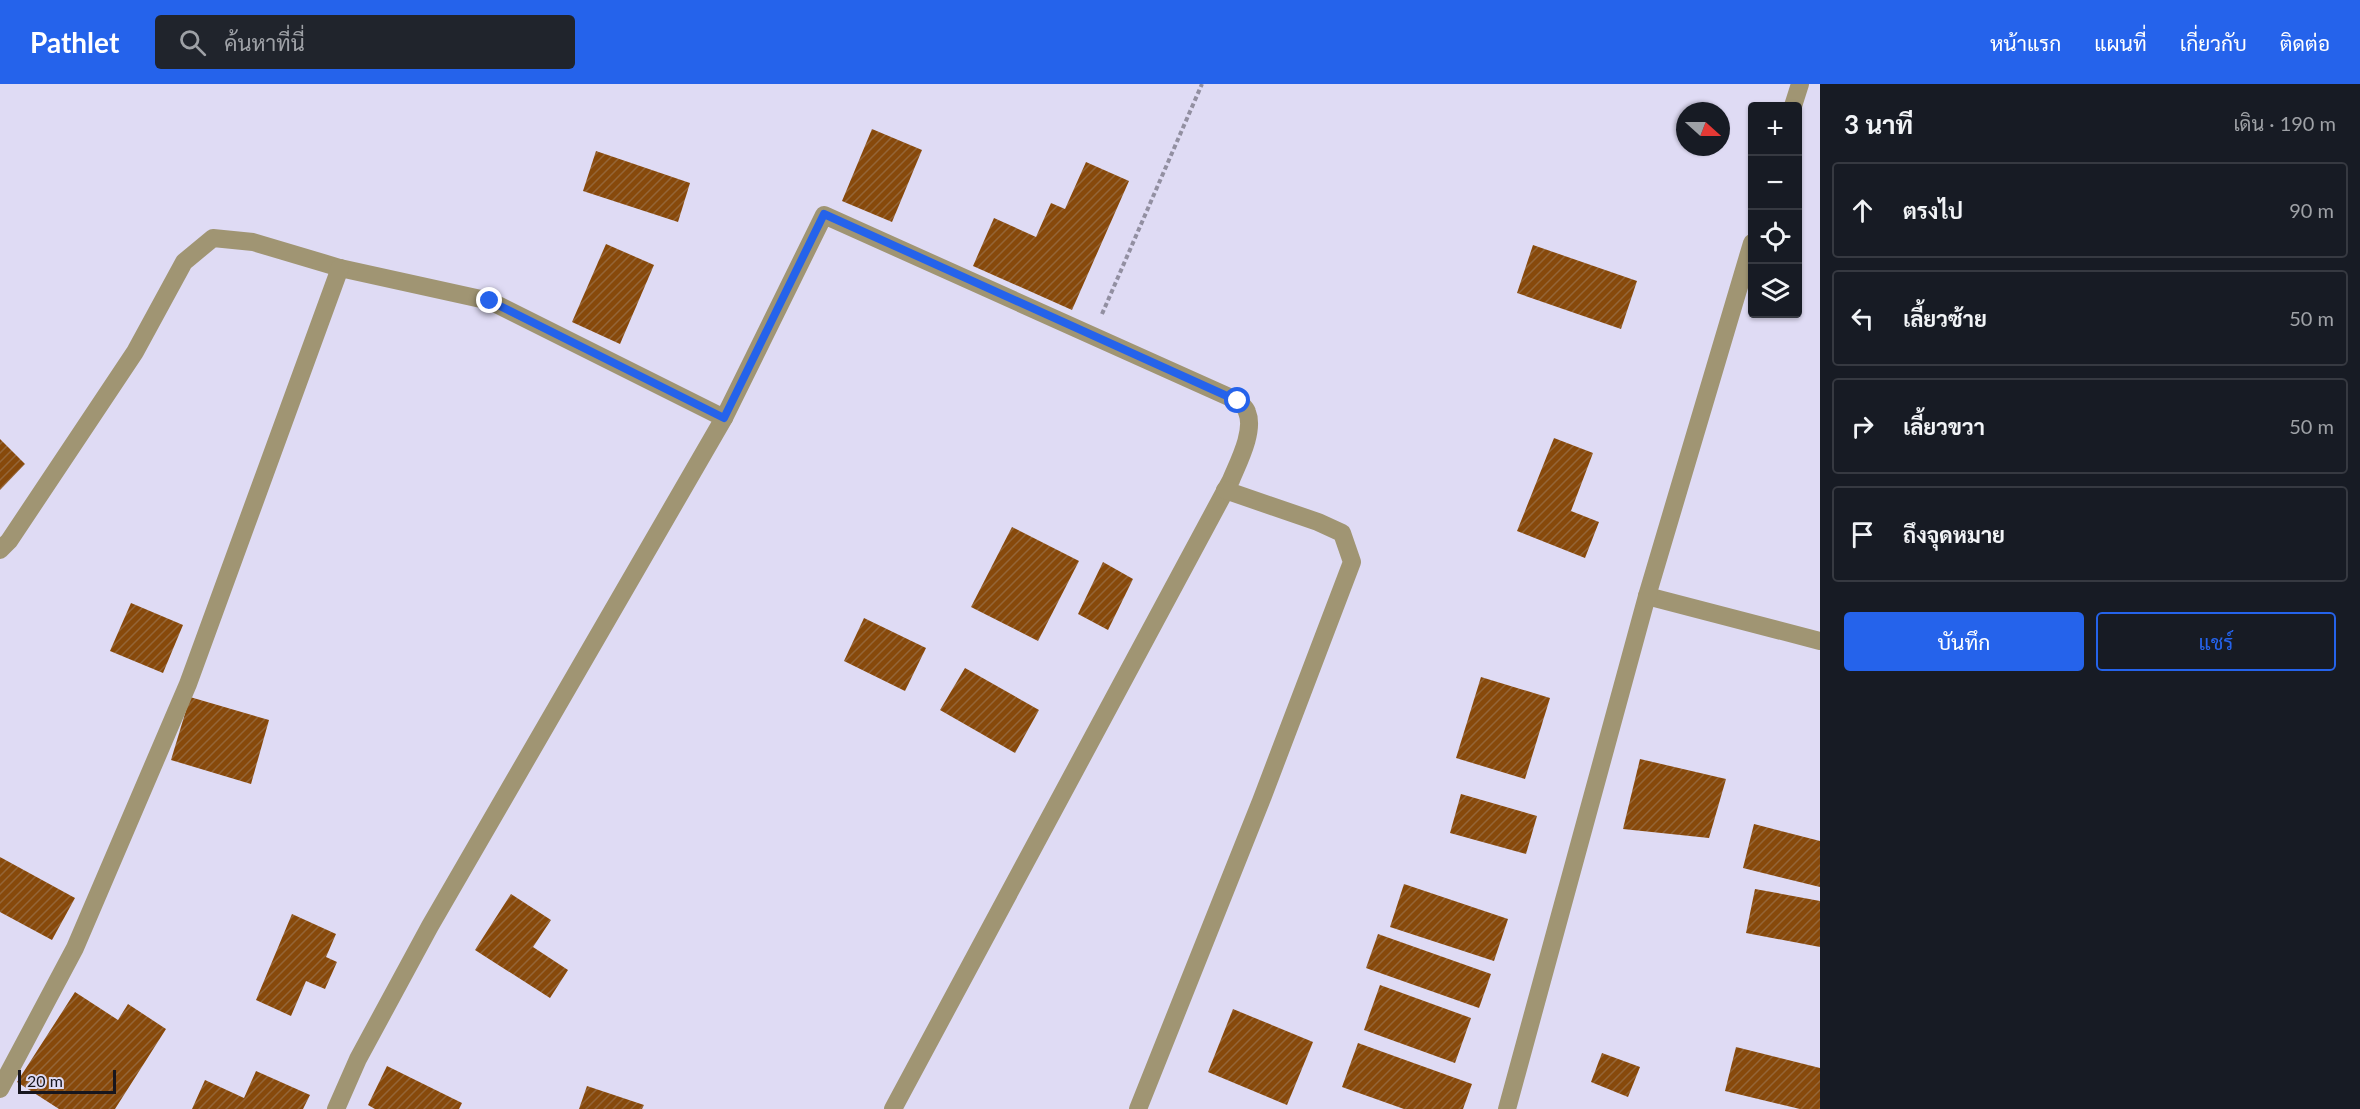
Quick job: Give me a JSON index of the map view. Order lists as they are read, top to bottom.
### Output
{
  "scale_bar": "20 m",
  "north": "right",
  "page": {
    "header": "Pathlet",
    "search": "ค้นหาที่นี่",
    "nav": [
      "หน้าแรก",
      "แผนที่",
      "เกี่ยวกับ",
      "ติดต่อ"
    ],
    "heading": ["3 นาที", "เดิน · 190 m"],
    "map_buttons": ["+", "−"],
    "list": [
      ["ตรงไป", "90 m"],
      ["เลี้ยวซ้าย", "50 m"],
      ["เลี้ยวขวา", "50 m"],
      "ถึงจุดหมาย"
    ],
    "buttons": ["บันทึก", "แชร์"],
    "scale": "20 m"
  }
}
